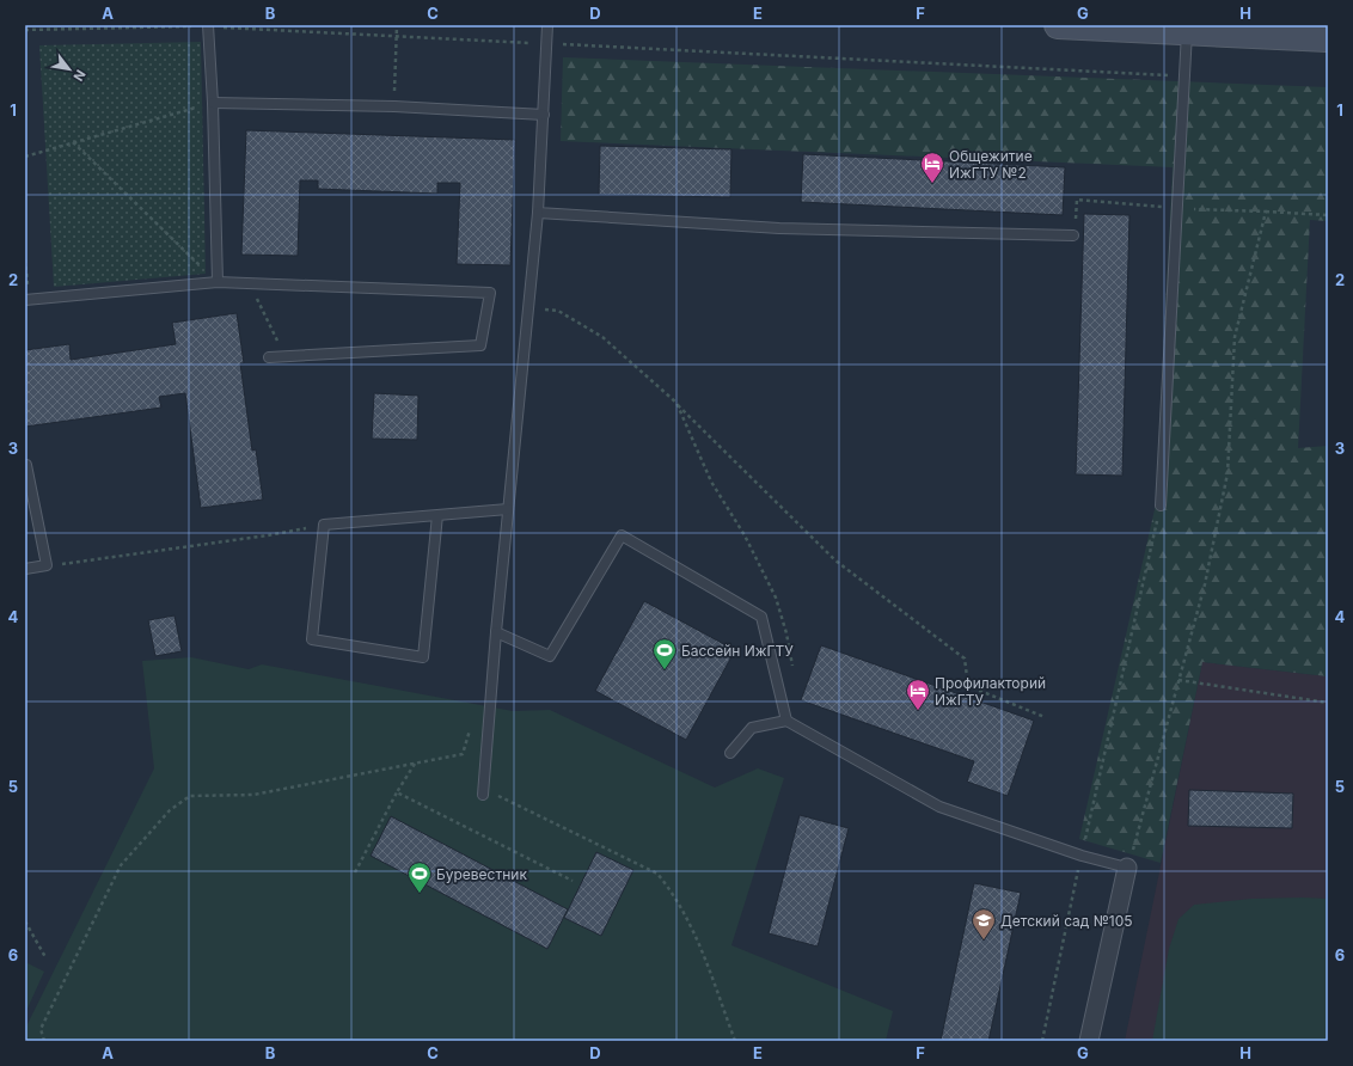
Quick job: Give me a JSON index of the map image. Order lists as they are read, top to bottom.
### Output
{
  "places": {
    "hotel": ["Общежитие ИжГТУ №2", "Профилакторий ИжГТУ"],
    "sports": ["Бассейн ИжГТУ", "Буревестник"],
    "school or university": ["Детский сад №105"]
  },
  "north": "bottom right",
  "grid": {
    "columns": [
      "A",
      "B",
      "C",
      "D",
      "E",
      "F",
      "G",
      "H"
    ],
    "rows": [
      "1",
      "2",
      "3",
      "4",
      "5",
      "6"
    ]
  }
}
